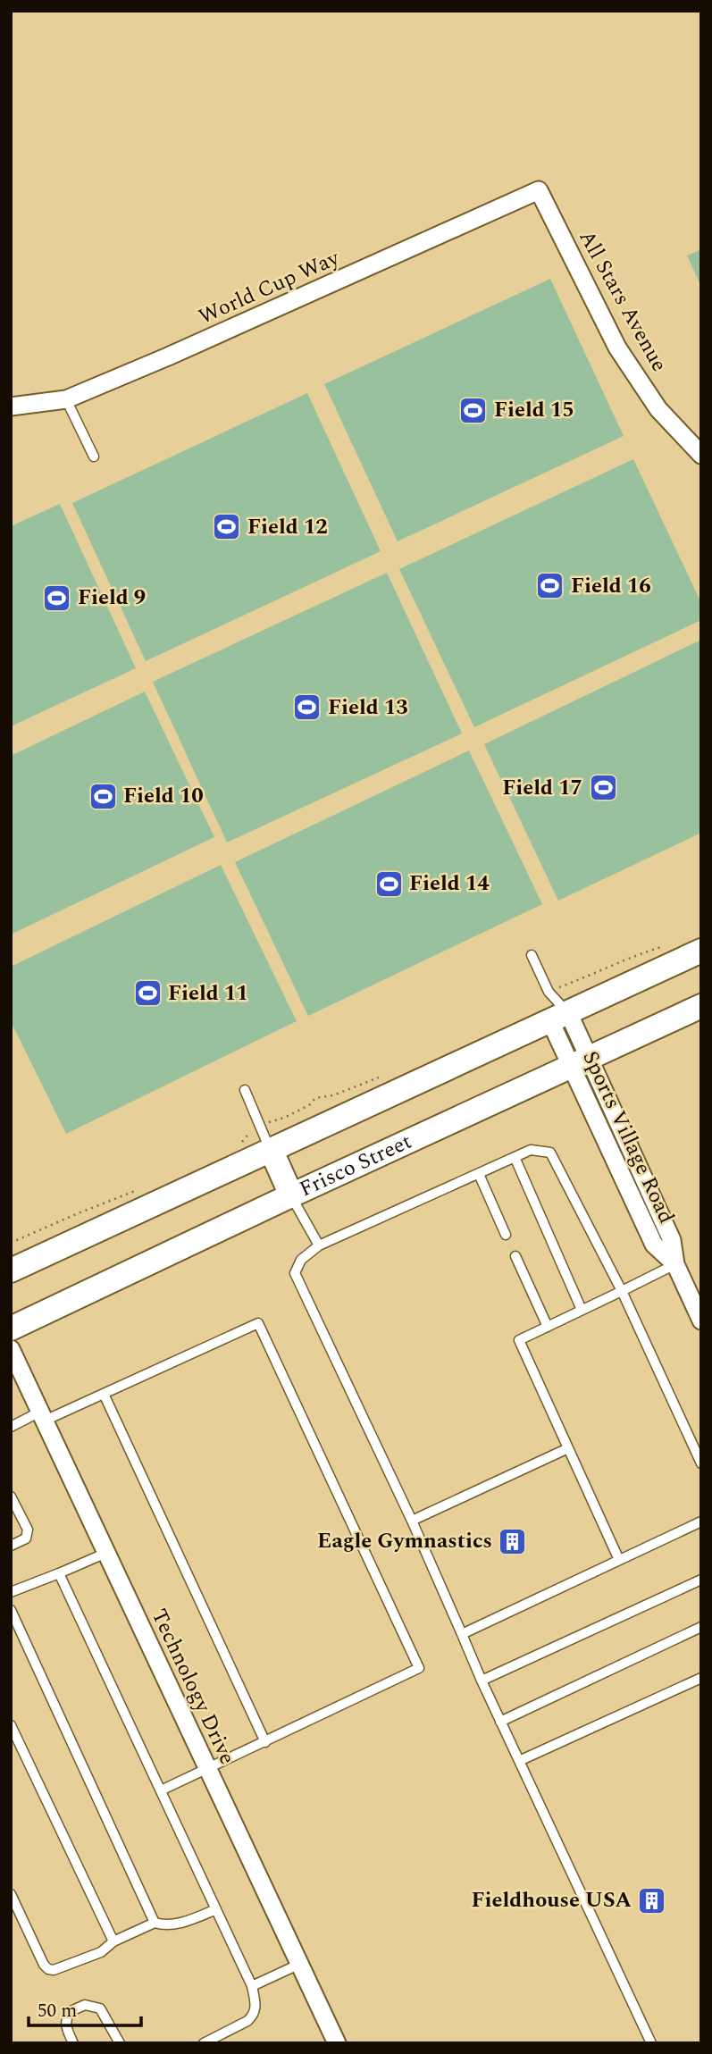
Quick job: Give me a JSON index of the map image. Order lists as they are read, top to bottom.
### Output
{
  "streets": {
    "street": [
      "World Cup Way",
      "All Stars Avenue",
      "Sports Village Road",
      "Frisco Street",
      "Technology Drive"
    ]
  },
  "crossings": [
    ["World Cup Way", "All Stars Avenue"],
    ["Sports Village Road", "Frisco Street"]
  ],
  "places": {
    "sports": [
      "Field 15",
      "Field 12",
      "Field 16",
      "Field 9",
      "Field 13",
      "Field 17",
      "Field 10",
      "Field 14",
      "Field 11"
    ],
    "building": ["Eagle Gymnastics", "Fieldhouse USA"]
  },
  "scale_bar": "50 m"
}
